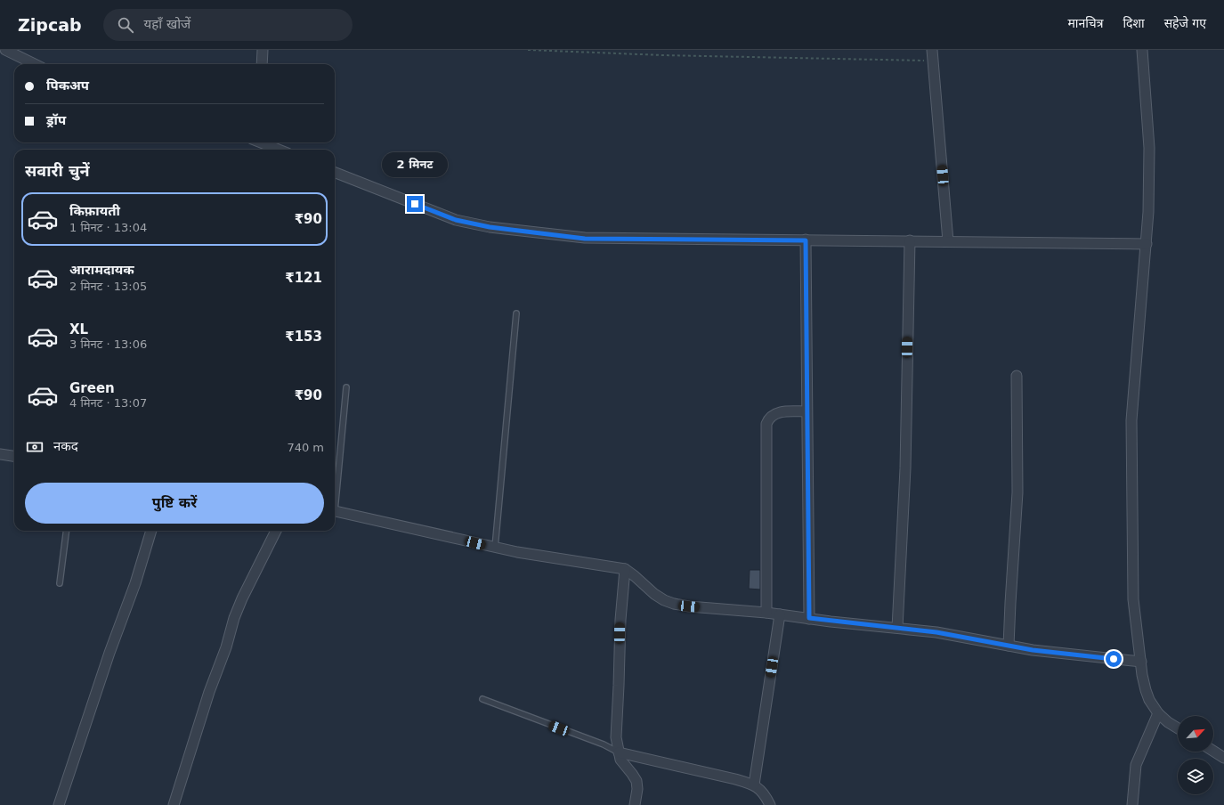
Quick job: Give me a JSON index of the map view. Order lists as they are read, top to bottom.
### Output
{
  "north": "top right",
  "page": {
    "header": "Zipcab",
    "search": "यहाँ खोजें",
    "nav": ["मानचित्र", "दिशा", "सहेजे गए"],
    "banner": ["पिकअप", "ड्रॉप"],
    "heading": "सवारी चुनें",
    "bubble": "2 मिनट",
    "list": [
      {
        "name": "किफ़ायती",
        "note": "1 मिनट · 13:04",
        "value": "₹90"
      },
      {
        "name": "आरामदायक",
        "note": "2 मिनट · 13:05",
        "value": "₹121"
      },
      {
        "name": "XL",
        "note": "3 मिनट · 13:06",
        "value": "₹153"
      },
      {
        "name": "Green",
        "note": "4 मिनट · 13:07",
        "value": "₹90"
      }
    ],
    "pay": ["नकद", "740 m"],
    "buttons": "पुष्टि करें"
  }
}
